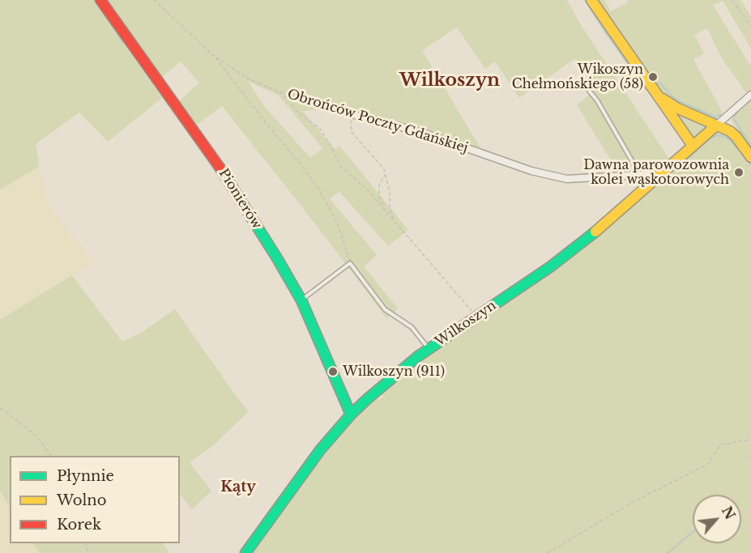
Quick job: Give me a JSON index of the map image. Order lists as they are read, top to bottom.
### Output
{
  "streets": {
    "street": ["Obrońców Poczty Gdańskiej", "Pionierów", "Wilkoszyn"]
  },
  "crossings": [
    ["Obrońców Poczty Gdańskiej", "Wilkoszyn"],
    ["Pionierów", "Wilkoszyn"]
  ],
  "districts": ["Wilkoszyn", "Kąty"],
  "places": ["Wikoszyn Chełmońskiego (58)", "Dawna parowozownia kolei wąskotorowych", "Wilkoszyn (911)"],
  "legend": ["Płynnie", "Wolno", "Korek"],
  "north": "top right"
}
